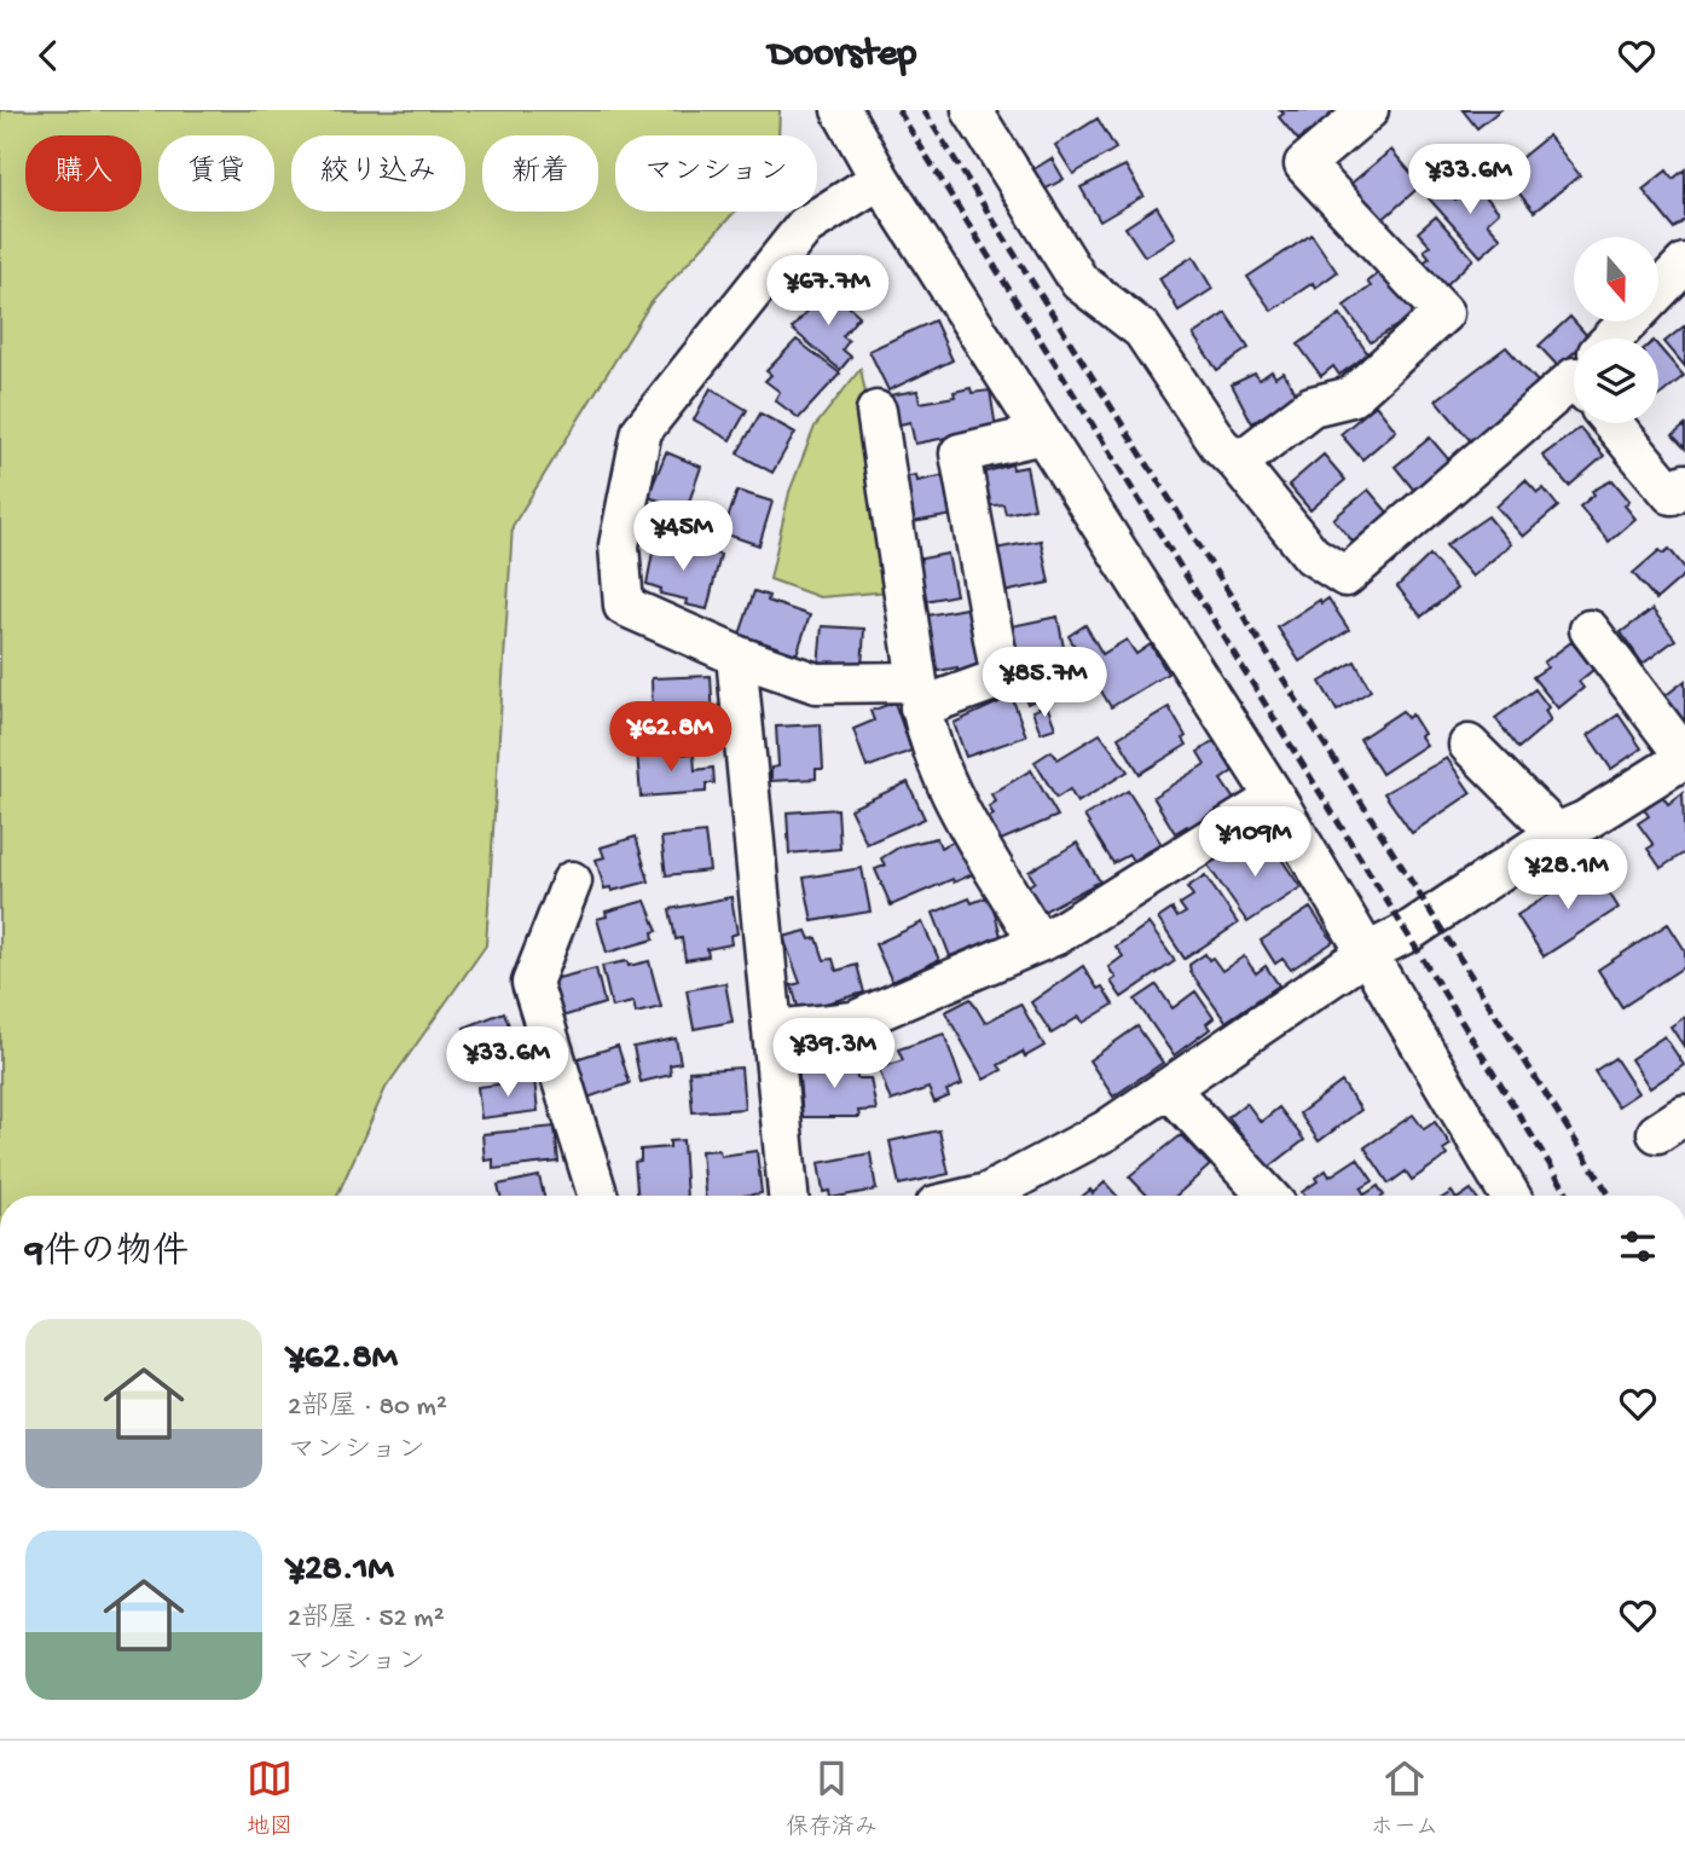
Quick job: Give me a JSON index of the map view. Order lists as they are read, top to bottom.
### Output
{
  "north": "bottom",
  "page": {
    "header": "Doorstep",
    "chip": [
      "購入",
      "賃貸",
      "絞り込み",
      "新着",
      "マンション"
    ],
    "price": [
      "¥33.6M",
      "¥67.7M",
      "¥45M",
      "¥85.7M",
      "¥62.8M",
      "¥109M",
      "¥28.1M",
      "¥39.3M",
      "¥33.6M"
    ],
    "heading": "9件の物件",
    "list": [
      {
        "name": "¥62.8M",
        "note": "2部屋 · 80 m² · マンション"
      },
      {
        "name": "¥28.1M",
        "note": "2部屋 · 52 m² · マンション"
      }
    ],
    "tabs": ["地図", "保存済み", "ホーム"]
  }
}
